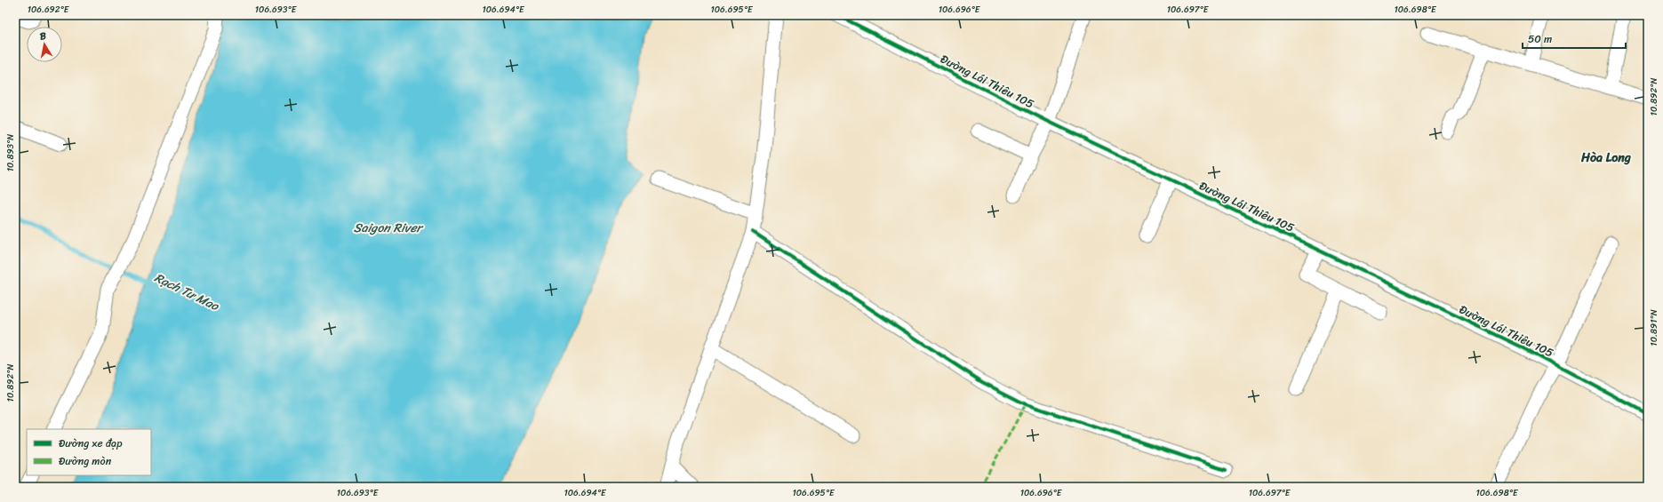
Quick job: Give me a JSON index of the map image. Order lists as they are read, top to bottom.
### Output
{
  "streets": {
    "street": ["Đường Lái Thiêu 105"]
  },
  "districts": ["Hòa Long"],
  "water": ["Saigon River", "Rạch Tư Mao"],
  "legend": ["Đường xe đạp", "Đường mòn"],
  "scale_bar": "50 m",
  "north": "top",
  "coordinates": [
    "106.692°E",
    "106.693°E",
    "106.694°E",
    "106.695°E",
    "106.696°E",
    "106.697°E",
    "106.698°E",
    "10.892°N",
    "10.893°N",
    "10.891°N"
  ]
}
